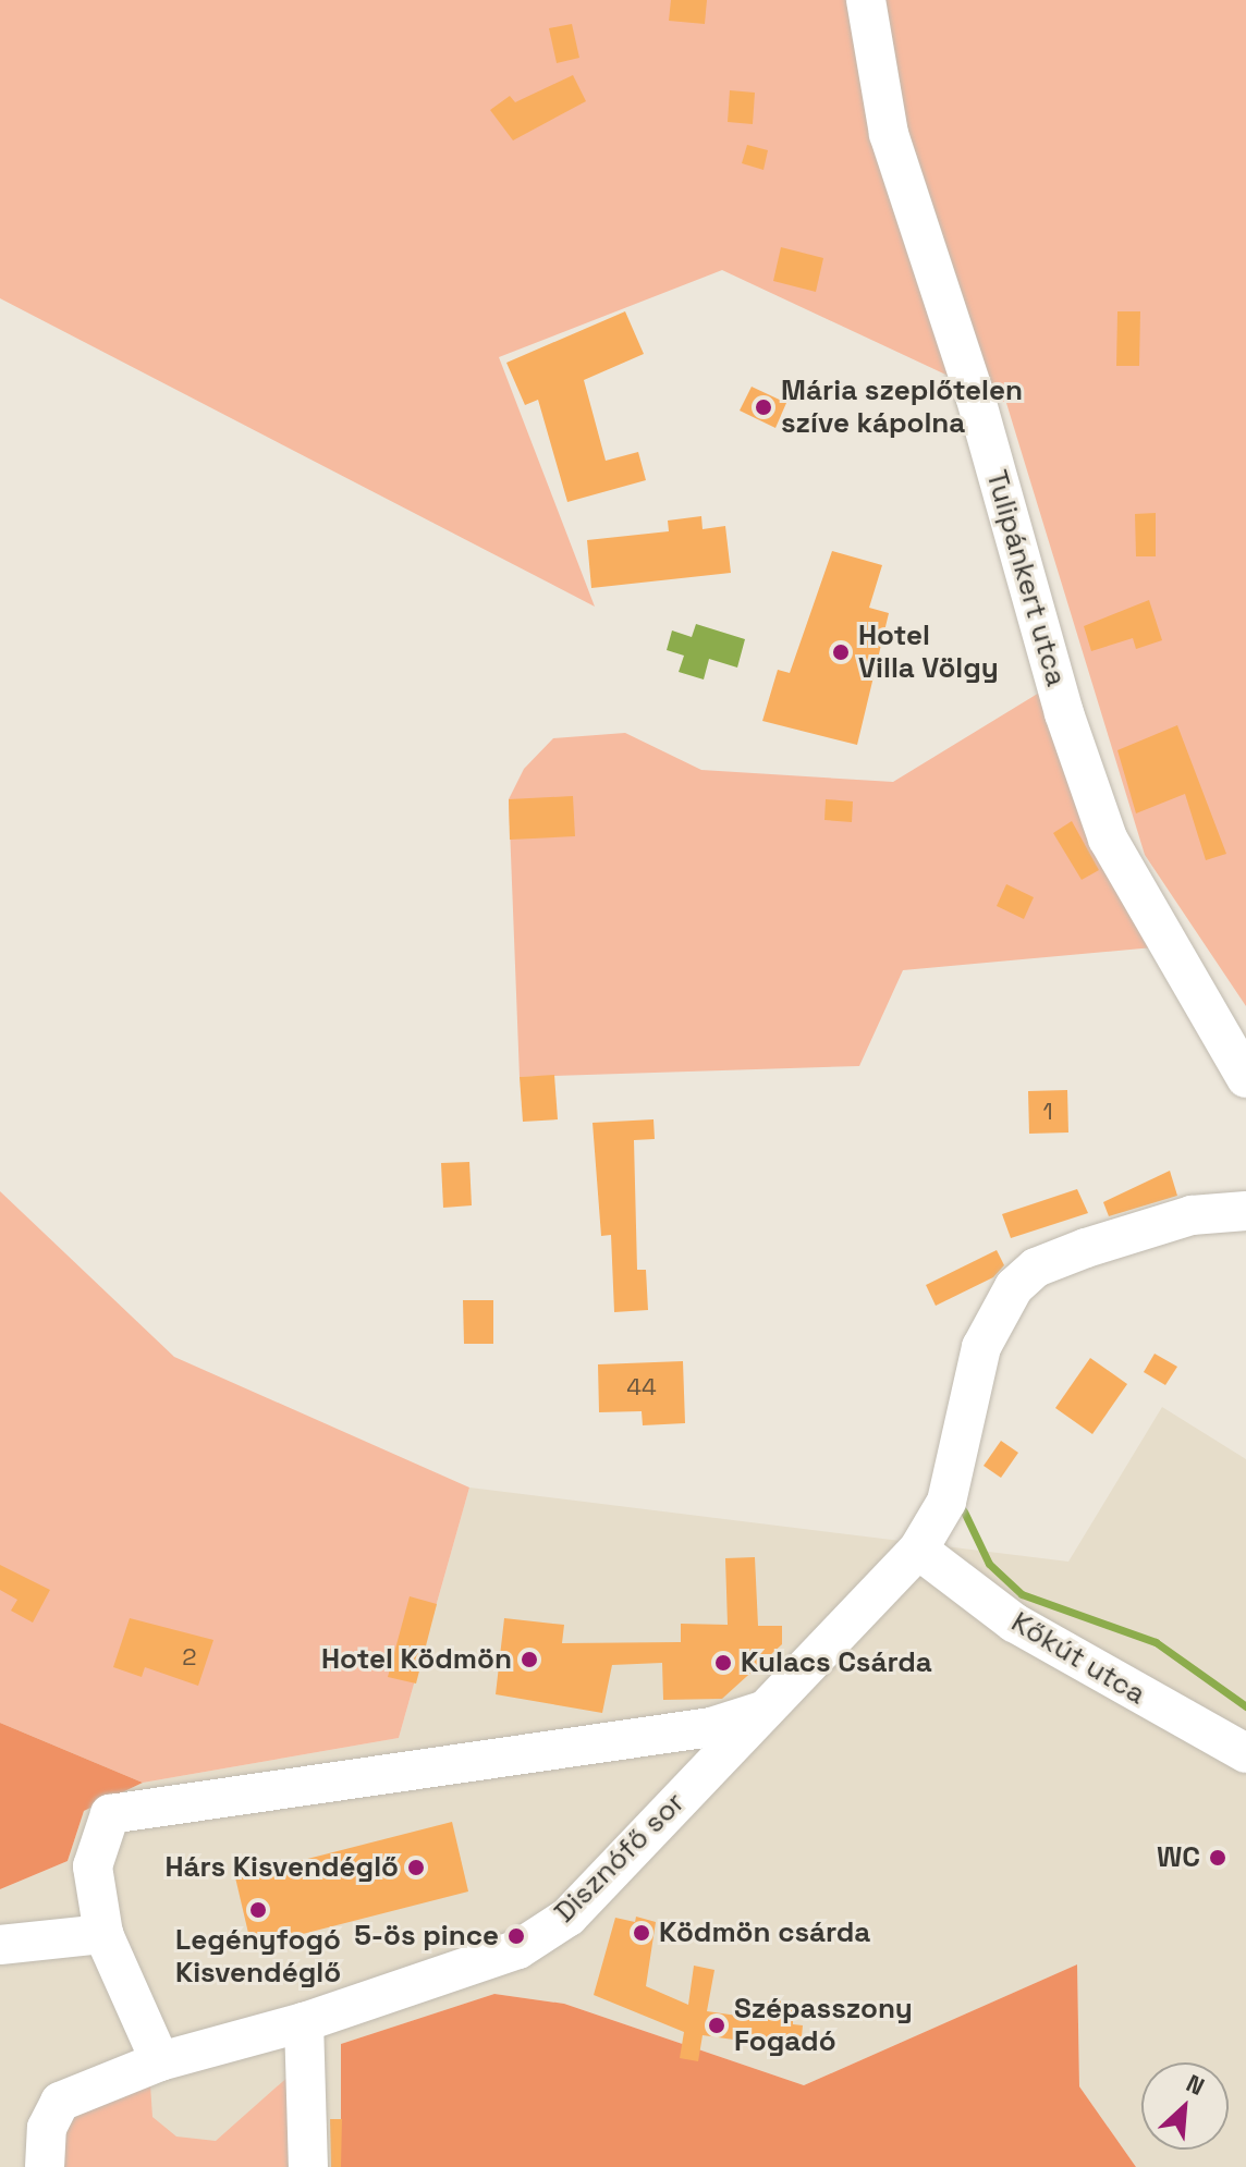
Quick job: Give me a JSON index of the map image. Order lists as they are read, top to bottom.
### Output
{
  "streets": {
    "street": ["Tulipánkert utca", "Kőkút utca", "Disznófő sor"]
  },
  "crossings": [
    ["Kőkút utca", "Disznófő sor"]
  ],
  "places": [
    "Mária szeplőtelen szíve kápolna",
    "Hotel Villa Völgy",
    "Hotel Ködmön",
    "Kulacs Csárda",
    "WC",
    "Hárs Kisvendéglő",
    "Legényfogó Kisvendéglő",
    "Ködmön csárda",
    "5-ös pince",
    "Szépasszony Fogadó"
  ],
  "house_numbers": ["1", "44", "2"],
  "north": "top right"
}
